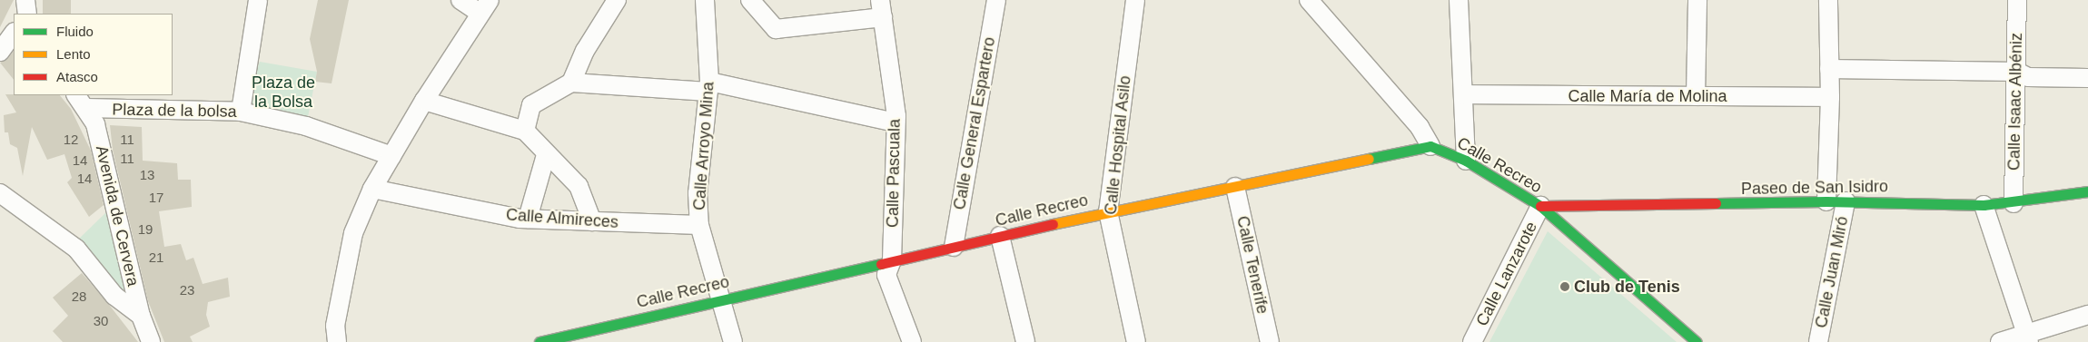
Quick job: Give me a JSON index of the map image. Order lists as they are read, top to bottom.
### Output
{
  "streets": {
    "street": [
      "Calle María de Molina",
      "Calle Isaac Albéniz",
      "Plaza de la bolsa",
      "Calle General Espartero",
      "Calle Hospital Asilo",
      "Calle Arroyo Mina",
      "Calle Recreo",
      "Calle Pascuala",
      "Paseo de San Isidro",
      "Avenida de Cervera",
      "Calle Almireces",
      "Calle Tenerife",
      "Calle Juan Miró",
      "Calle Lanzarote"
    ]
  },
  "crossings": [
    ["Calle Isaac Albéniz", "Paseo de San Isidro"],
    ["Plaza de la bolsa", "Avenida de Cervera"],
    ["Calle General Espartero", "Calle Recreo"],
    ["Calle Hospital Asilo", "Calle Recreo"],
    ["Calle Arroyo Mina", "Calle Recreo"],
    ["Calle Arroyo Mina", "Calle Almireces"],
    ["Calle Recreo", "Calle Pascuala"],
    ["Calle Recreo", "Paseo de San Isidro"],
    ["Calle Recreo", "Calle Tenerife"],
    ["Calle Recreo", "Calle Lanzarote"],
    ["Paseo de San Isidro", "Calle Juan Miró"],
    ["Paseo de San Isidro", "Calle Lanzarote"]
  ],
  "parks": ["Plaza de la Bolsa"],
  "places": ["Club de Tenis"],
  "house_numbers": [
    "12",
    "11",
    "11",
    "14",
    "13",
    "14",
    "17",
    "19",
    "21",
    "23",
    "28",
    "30"
  ],
  "legend": ["Fluido", "Lento", "Atasco"]
}
